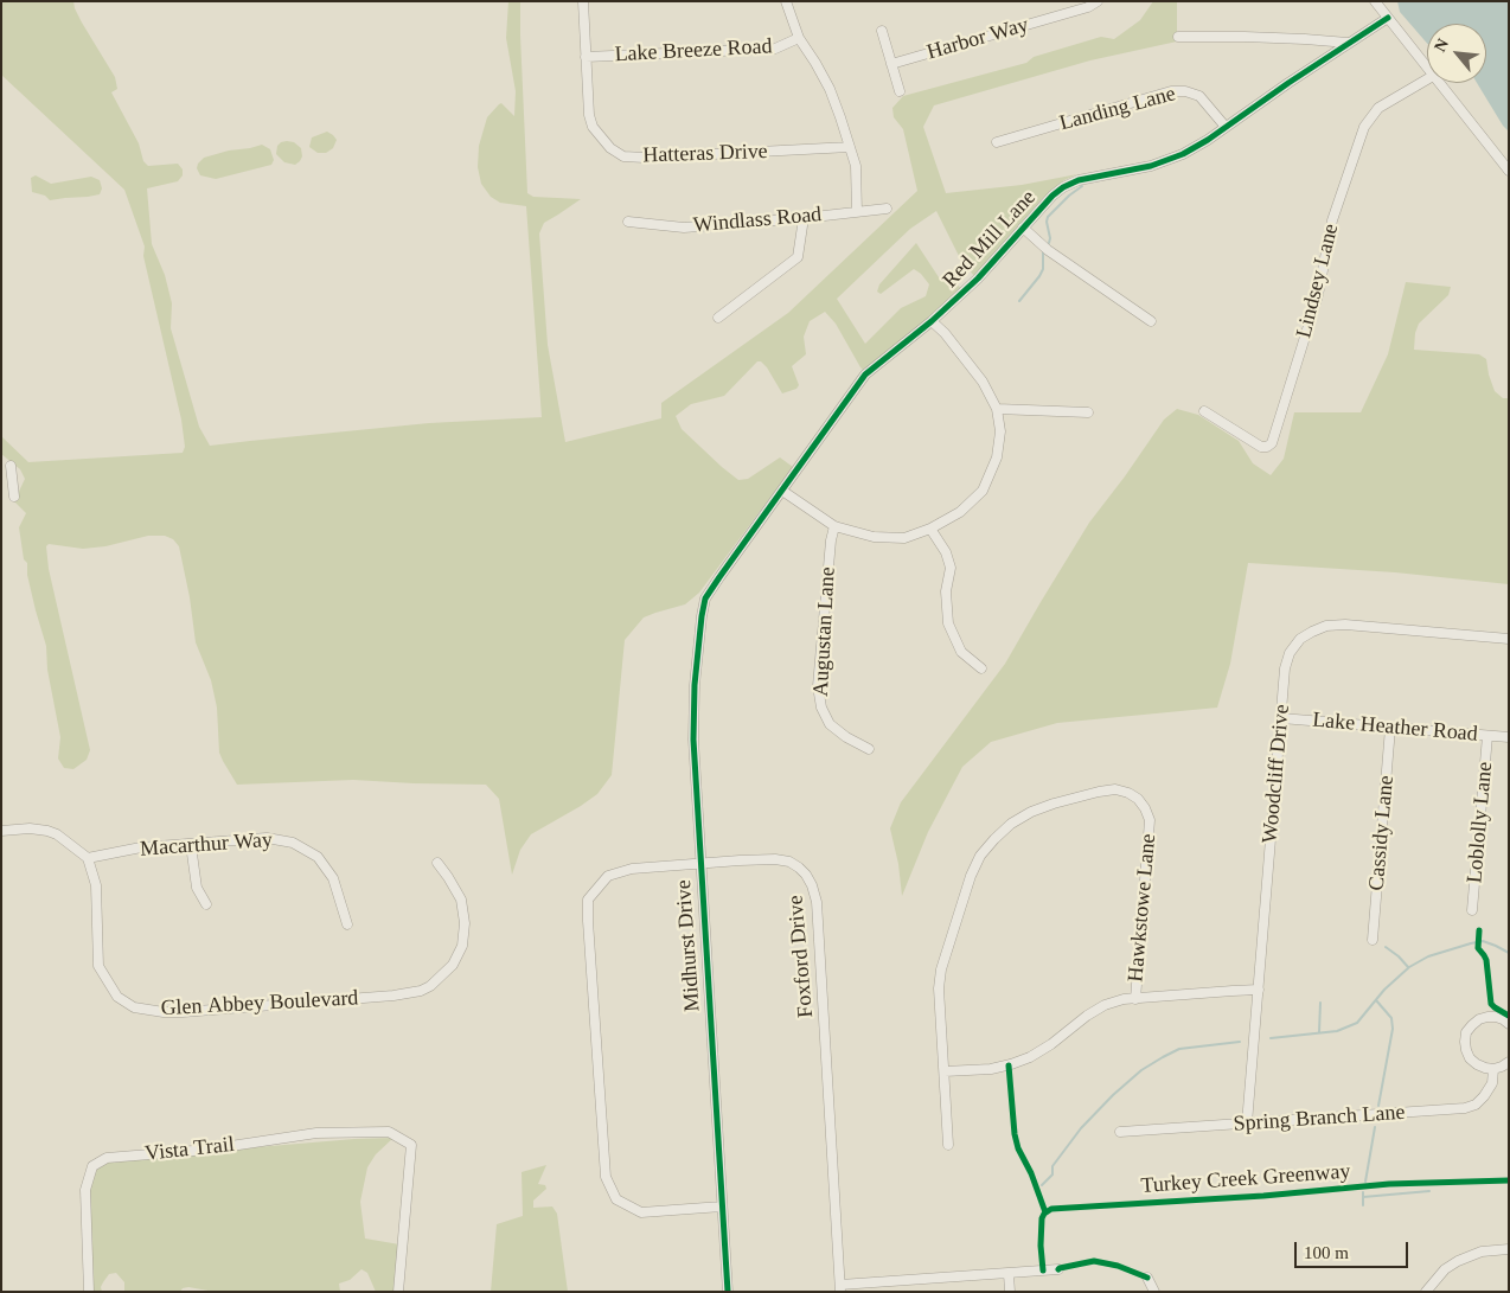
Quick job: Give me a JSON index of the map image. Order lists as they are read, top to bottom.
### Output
{
  "streets": {
    "street": [
      "Harbor Way",
      "Lake Breeze Road",
      "Landing Lane",
      "Hatteras Drive",
      "Windlass Road",
      "Red Mill Lane",
      "Lindsey Lane",
      "Augustan Lane",
      "Lake Heather Road",
      "Woodcliff Drive",
      "Loblolly Lane",
      "Cassidy Lane",
      "Macarthur Way",
      "Hawkstowe Lane",
      "Midhurst Drive",
      "Foxford Drive",
      "Glen Abbey Boulevard",
      "Spring Branch Lane",
      "Vista Trail"
    ],
    "cycle path": ["Turkey Creek Greenway"]
  },
  "crossings": [
    ["Lake Breeze Road", "Hatteras Drive"],
    ["Landing Lane", "Red Mill Lane"],
    ["Red Mill Lane", "Midhurst Drive"],
    ["Lake Heather Road", "Woodcliff Drive"],
    ["Lake Heather Road", "Loblolly Lane"],
    ["Lake Heather Road", "Cassidy Lane"],
    ["Woodcliff Drive", "Spring Branch Lane"],
    ["Macarthur Way", "Glen Abbey Boulevard"],
    ["Midhurst Drive", "Foxford Drive"]
  ],
  "scale_bar": "100 m",
  "north": "top left"
}
